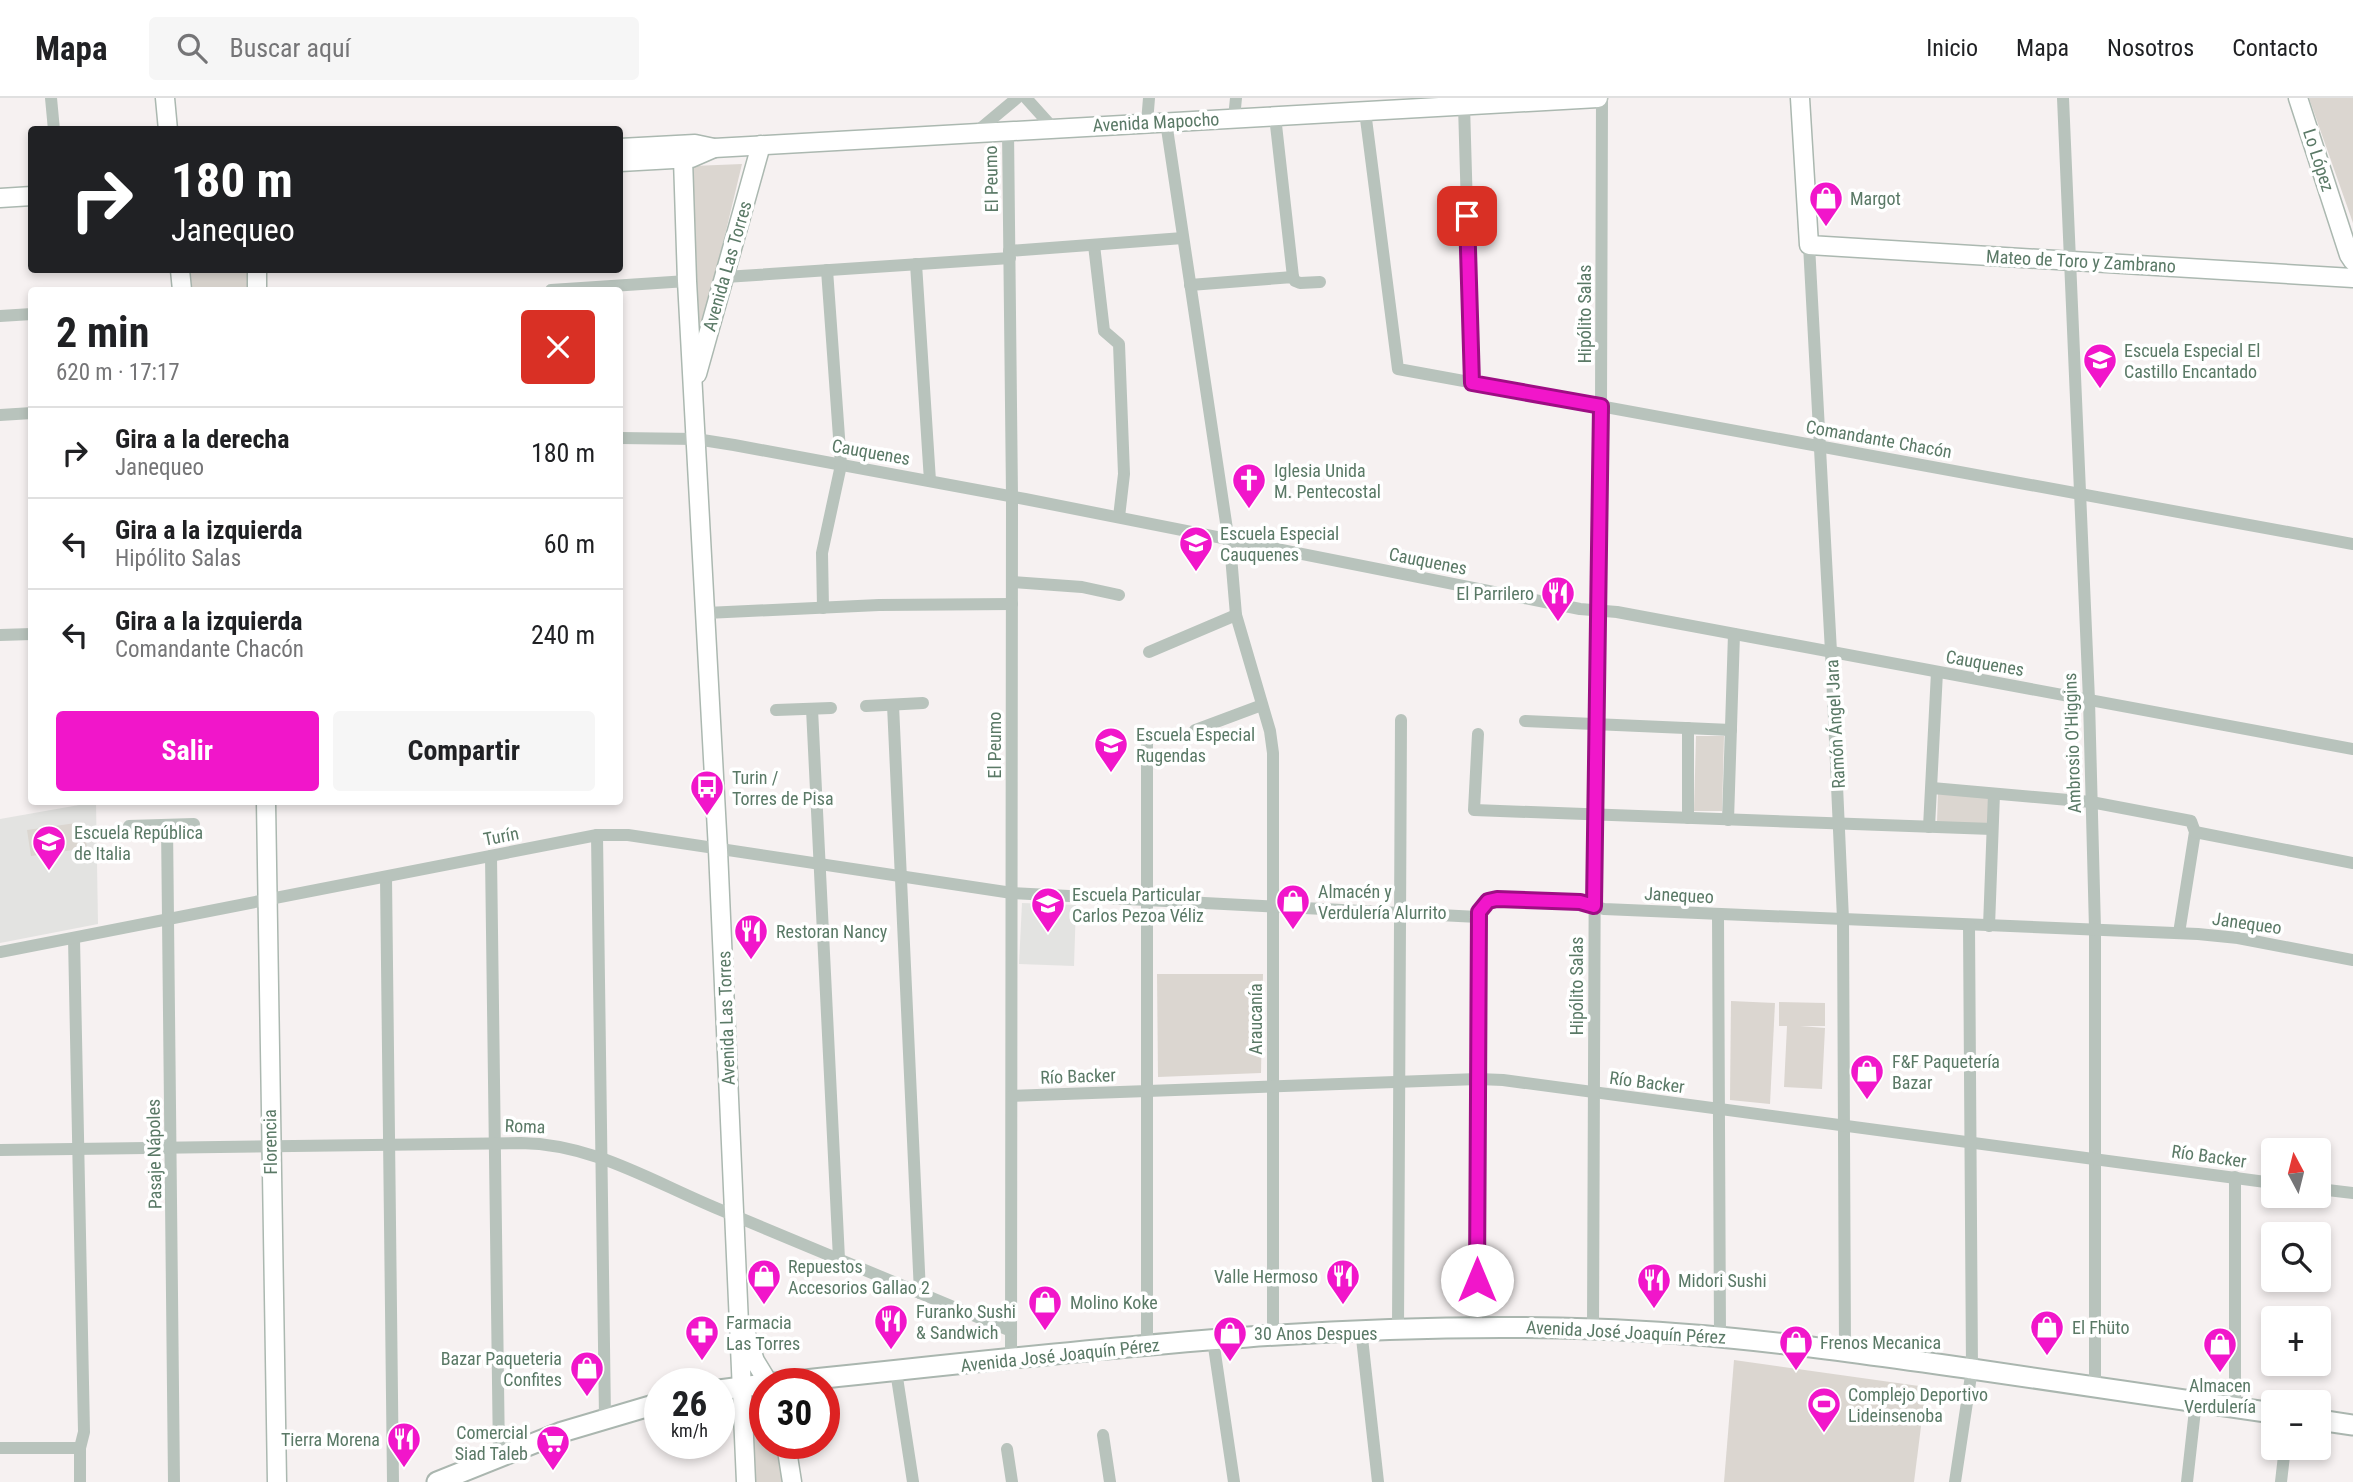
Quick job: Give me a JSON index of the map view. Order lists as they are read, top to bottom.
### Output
{
  "streets": {
    "main road": [
      "Avenida Mapocho",
      "Lo López",
      "Mateo de Toro y Zambrano",
      "Avenida Las Torres",
      "Ramón Ángel Jara",
      "Florencia",
      "Avenida José Joaquín Pérez"
    ],
    "street": [
      "El Peumo",
      "Hipólito Salas",
      "Comandante Chacón",
      "Cauquenes",
      "Ambrosio O'Higgins",
      "Turín",
      "Janequeo",
      "Araucanía",
      "Río Backer",
      "Roma",
      "Pasaje Nápoles"
    ]
  },
  "crossings": [
    ["Avenida Mapocho", "El Peumo"],
    ["Avenida Mapocho", "Avenida Las Torres"],
    ["Avenida Mapocho", "Hipólito Salas"],
    ["Avenida Mapocho", "Comandante Chacón"],
    ["Avenida Mapocho", "Araucanía"],
    ["El Peumo", "Cauquenes"],
    ["El Peumo", "Turín"],
    ["El Peumo", "Río Backer"],
    ["El Peumo", "Roma"],
    ["El Peumo", "Avenida José Joaquín Pérez"],
    ["Mateo de Toro y Zambrano", "Ramón Ángel Jara"],
    ["Mateo de Toro y Zambrano", "Ambrosio O'Higgins"],
    ["Avenida Las Torres", "Cauquenes"],
    ["Avenida Las Torres", "Turín"],
    ["Avenida Las Torres", "Roma"],
    ["Avenida Las Torres", "Avenida José Joaquín Pérez"],
    ["Hipólito Salas", "Comandante Chacón"],
    ["Hipólito Salas", "Cauquenes"],
    ["Hipólito Salas", "Janequeo"],
    ["Hipólito Salas", "Río Backer"],
    ["Hipólito Salas", "Avenida José Joaquín Pérez"],
    ["Comandante Chacón", "Ramón Ángel Jara"],
    ["Comandante Chacón", "Ambrosio O'Higgins"],
    ["Cauquenes", "Ramón Ángel Jara"],
    ["Cauquenes", "Ambrosio O'Higgins"],
    ["Cauquenes", "Araucanía"],
    ["Ramón Ángel Jara", "Janequeo"],
    ["Ramón Ángel Jara", "Río Backer"],
    ["Ramón Ángel Jara", "Avenida José Joaquín Pérez"],
    ["Ambrosio O'Higgins", "Janequeo"],
    ["Ambrosio O'Higgins", "Río Backer"],
    ["Ambrosio O'Higgins", "Avenida José Joaquín Pérez"],
    ["Turín", "Florencia"],
    ["Turín", "Pasaje Nápoles"],
    ["Araucanía", "Río Backer"],
    ["Araucanía", "Avenida José Joaquín Pérez"],
    ["Roma", "Florencia"],
    ["Roma", "Pasaje Nápoles"]
  ],
  "places": {
    "shop": [
      "Margot",
      "Almacén y Verdulería Alurrito",
      "F&F Paquetería Bazar",
      "Repuestos Accesorios Gallao 2",
      "Molino Koke",
      "El Fhüto",
      "30 Anos Despues",
      "Frenos Mecanica",
      "Almacen Verdulería",
      "Bazar Paqueteria Confites"
    ],
    "school or university": [
      "Escuela Especial El Castillo Encantado",
      "Escuela Especial Cauquenes",
      "Escuela Especial Rugendas",
      "Escuela República de Italia",
      "Escuela Particular Carlos Pezoa Véliz"
    ],
    "church": ["Iglesia Unida M. Pentecostal"],
    "restaurant": [
      "El Parrilero",
      "Restoran Nancy",
      "Valle Hermoso",
      "Midori Sushi",
      "Furanko Sushi & Sandwich",
      "Tierra Morena"
    ],
    "bus stop": ["Turin / Torres de Pisa"],
    "pharmacy": ["Farmacia Las Torres"],
    "sports": ["Complejo Deportivo Lideinsenoba"],
    "supermarket": ["Comercial Siad Taleb"]
  },
  "north": "top",
  "page": {
    "header": "Mapa",
    "search": "Buscar aquí",
    "nav": [
      "Inicio",
      "Mapa",
      "Nosotros",
      "Contacto"
    ],
    "turn": ["180 m", "Janequeo"],
    "heading": ["2 min", "620 m · 17:17"],
    "list": [
      {
        "name": "Gira a la derecha",
        "note": "Janequeo",
        "value": "180 m"
      },
      {
        "name": "Gira a la izquierda",
        "note": "Hipólito Salas",
        "value": "60 m"
      },
      {
        "name": "Gira a la izquierda",
        "note": "Comandante Chacón",
        "value": "240 m"
      }
    ],
    "buttons": ["Salir", "Compartir"],
    "map_buttons": ["+", "−"],
    "speed": "26 km/h",
    "limit": "30"
  }
}
